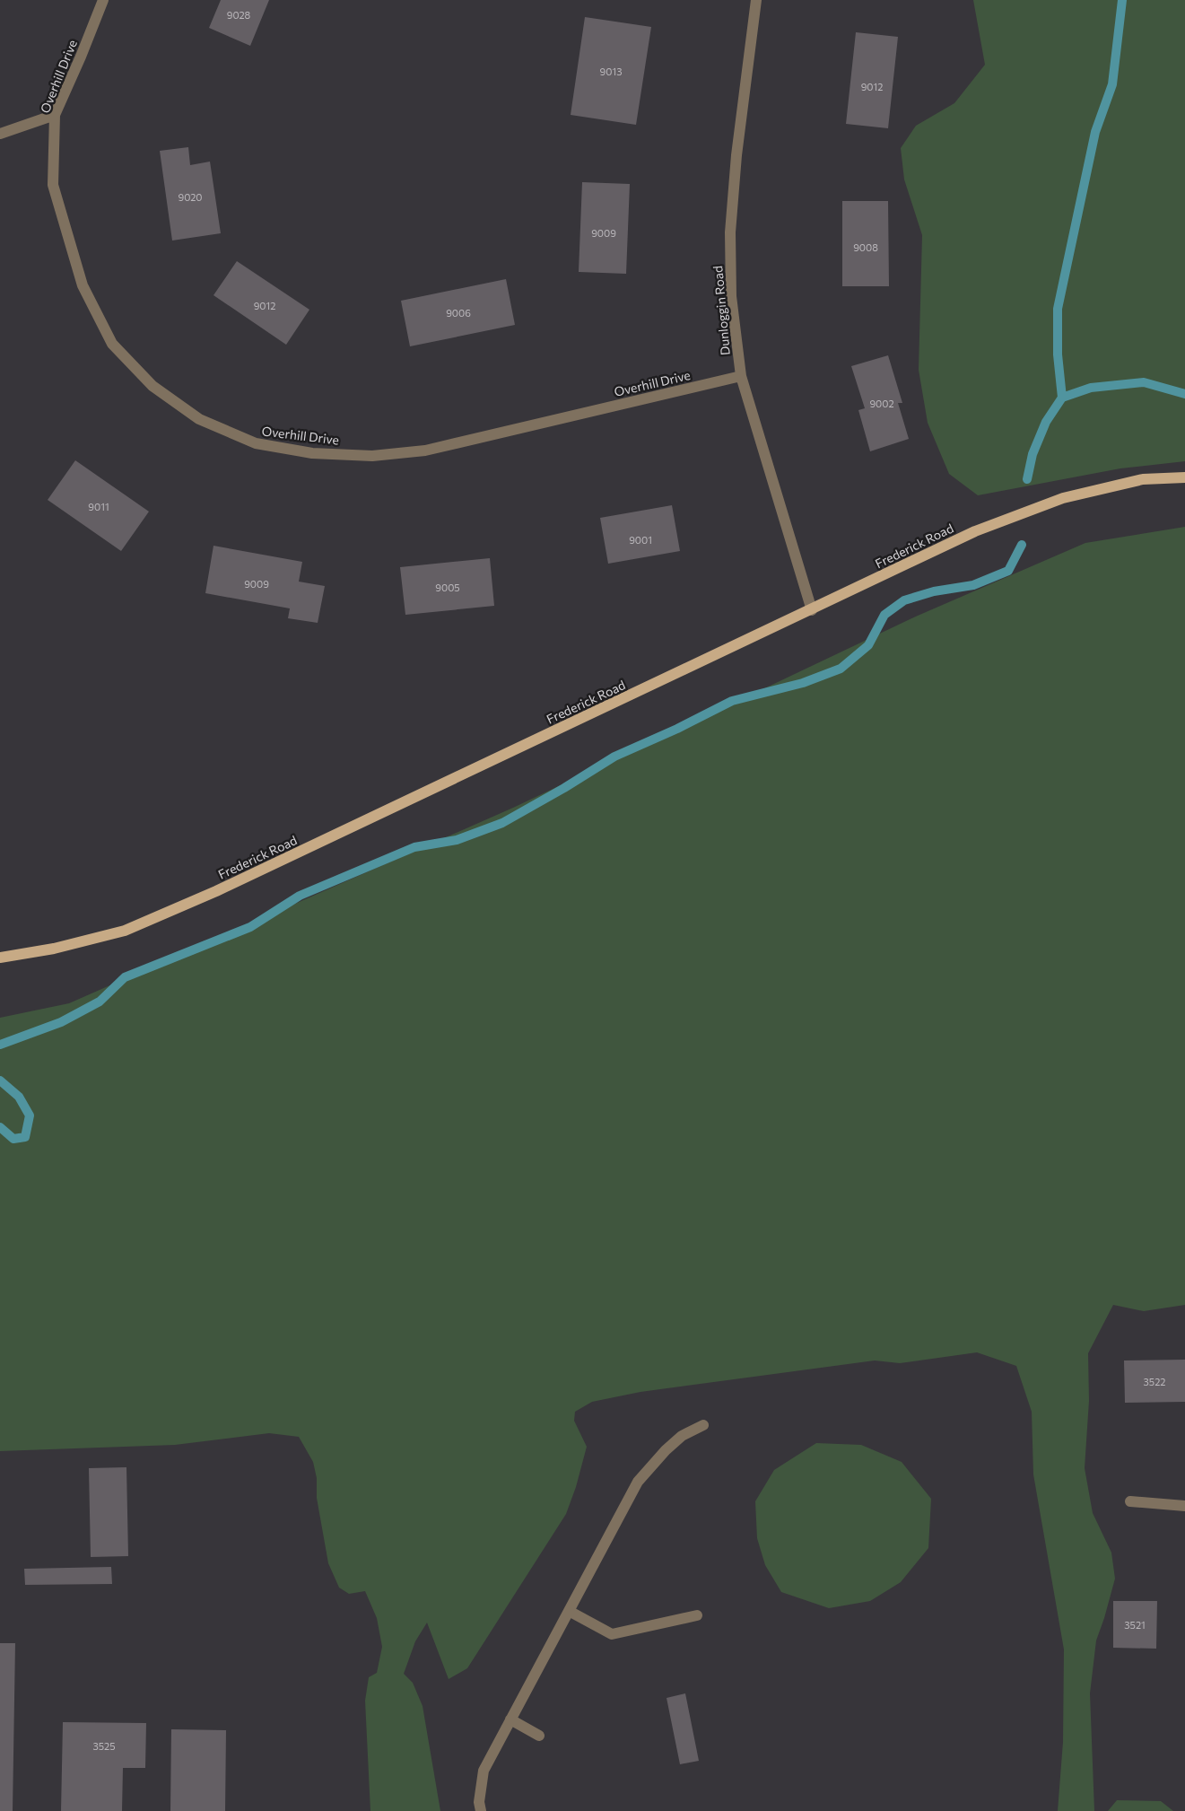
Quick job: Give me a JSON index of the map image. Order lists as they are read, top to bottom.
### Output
{
  "streets": {
    "main road": ["Frederick Road"],
    "street": ["Overhill Drive", "Dunloggin Road"]
  },
  "crossings": [
    ["Overhill Drive", "Dunloggin Road"],
    ["Dunloggin Road", "Frederick Road"]
  ],
  "house_numbers": [
    "9028",
    "9013",
    "9012",
    "9020",
    "9009",
    "9008",
    "9012",
    "9006",
    "9002",
    "9011",
    "9001",
    "9009",
    "9005",
    "3522",
    "3521",
    "3525"
  ]
}
